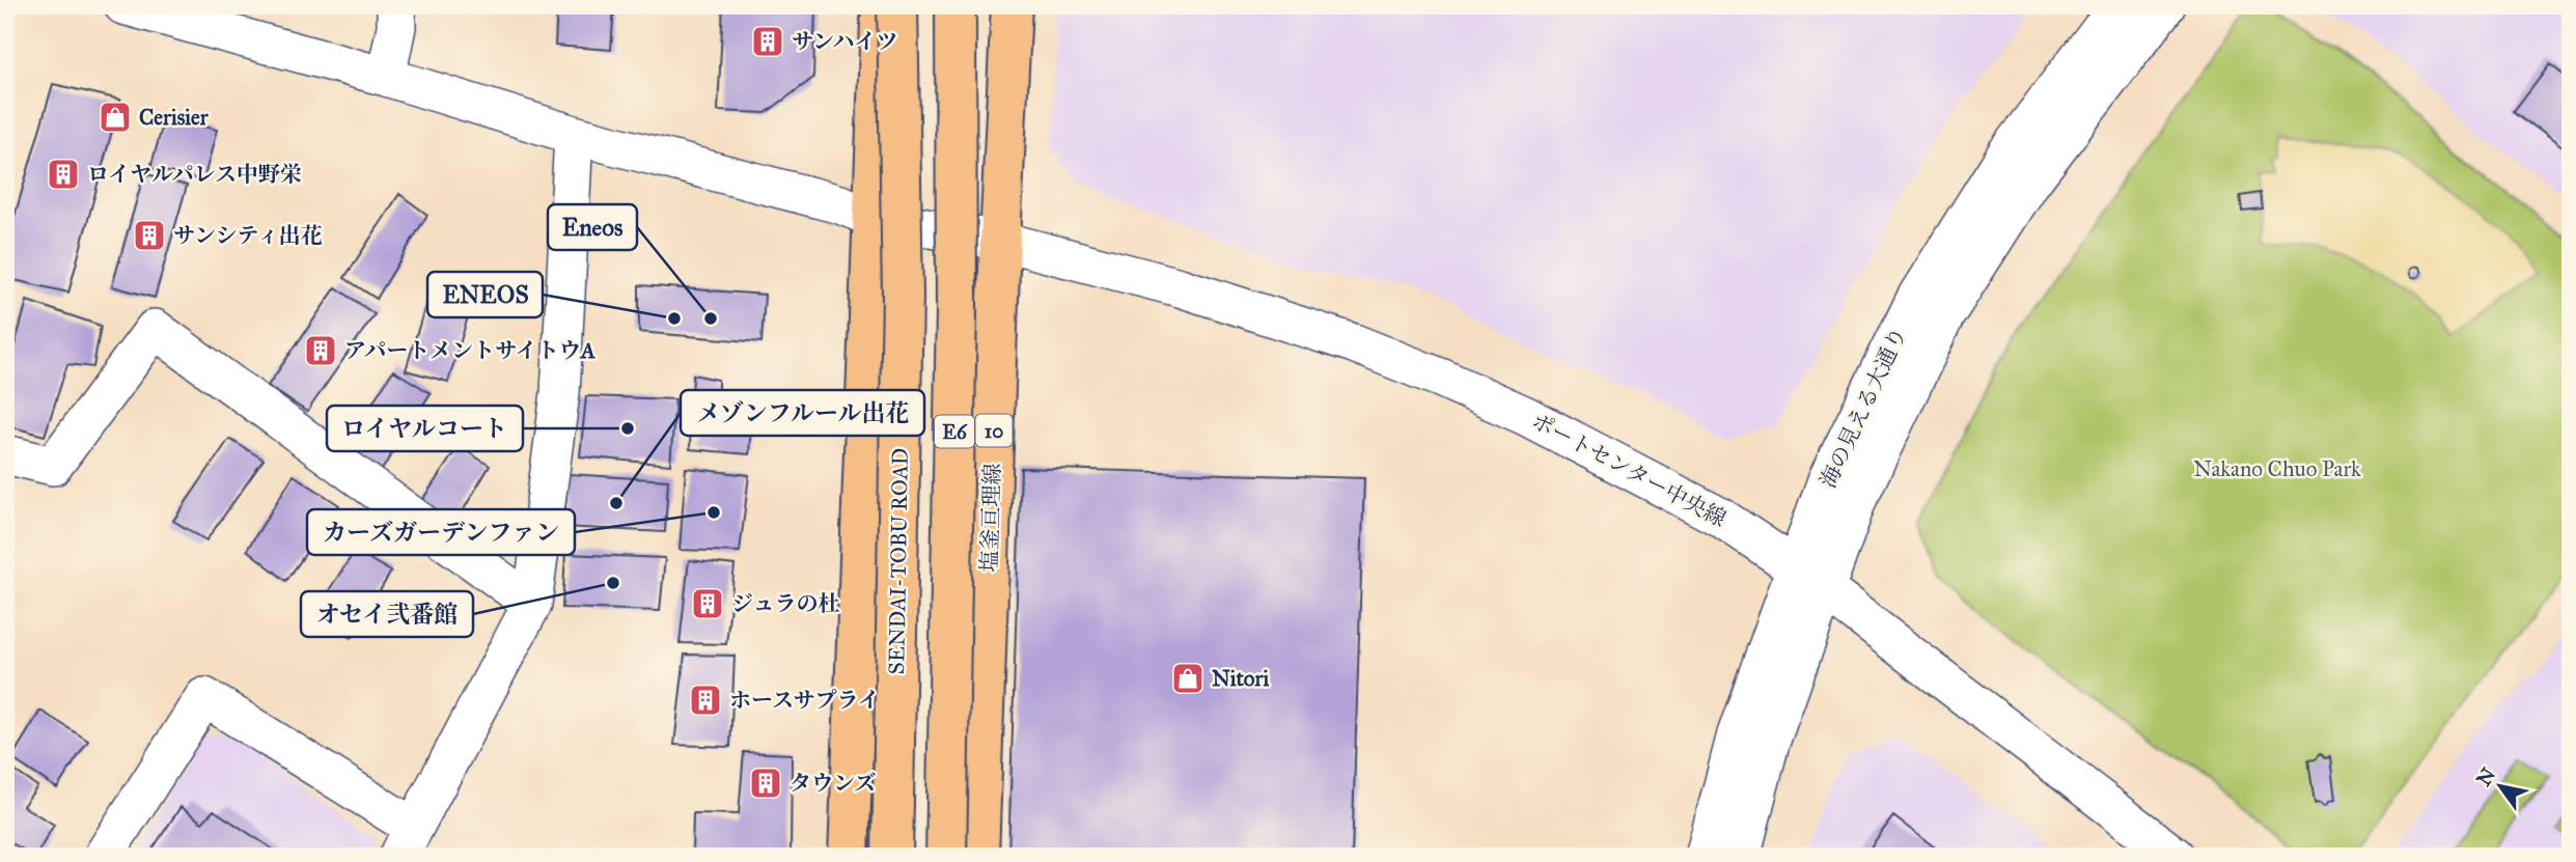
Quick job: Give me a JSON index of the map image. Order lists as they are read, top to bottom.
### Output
{
  "streets": {
    "main road": [
      "10",
      "E6",
      "塩釜亘理線",
      "SENDAI-TOBU ROAD"
    ],
    "street": ["海の見える大通り", "ポートセンター中央線"]
  },
  "crossings": [
    ["海の見える大通り", "ポートセンター中央線"],
    ["ポートセンター中央線", "塩釜亘理線"]
  ],
  "parks": ["Nakano Chuo Park"],
  "places": {
    "building": [
      "サンハイツ",
      "ロイヤルパレス中野栄",
      "サンシティ出花",
      "アパートメントサイトウA",
      "ジュラの杜",
      "ホースサプライ",
      "タウンズ"
    ],
    "shop": ["Cerisier", "Nitori"],
    "other": [
      "ENEOS",
      "Eneos",
      "ロイヤルコート",
      "メゾンフルール出花",
      "カーズガーデンファン",
      "オセイ弐番館"
    ]
  },
  "north": "top left"
}
